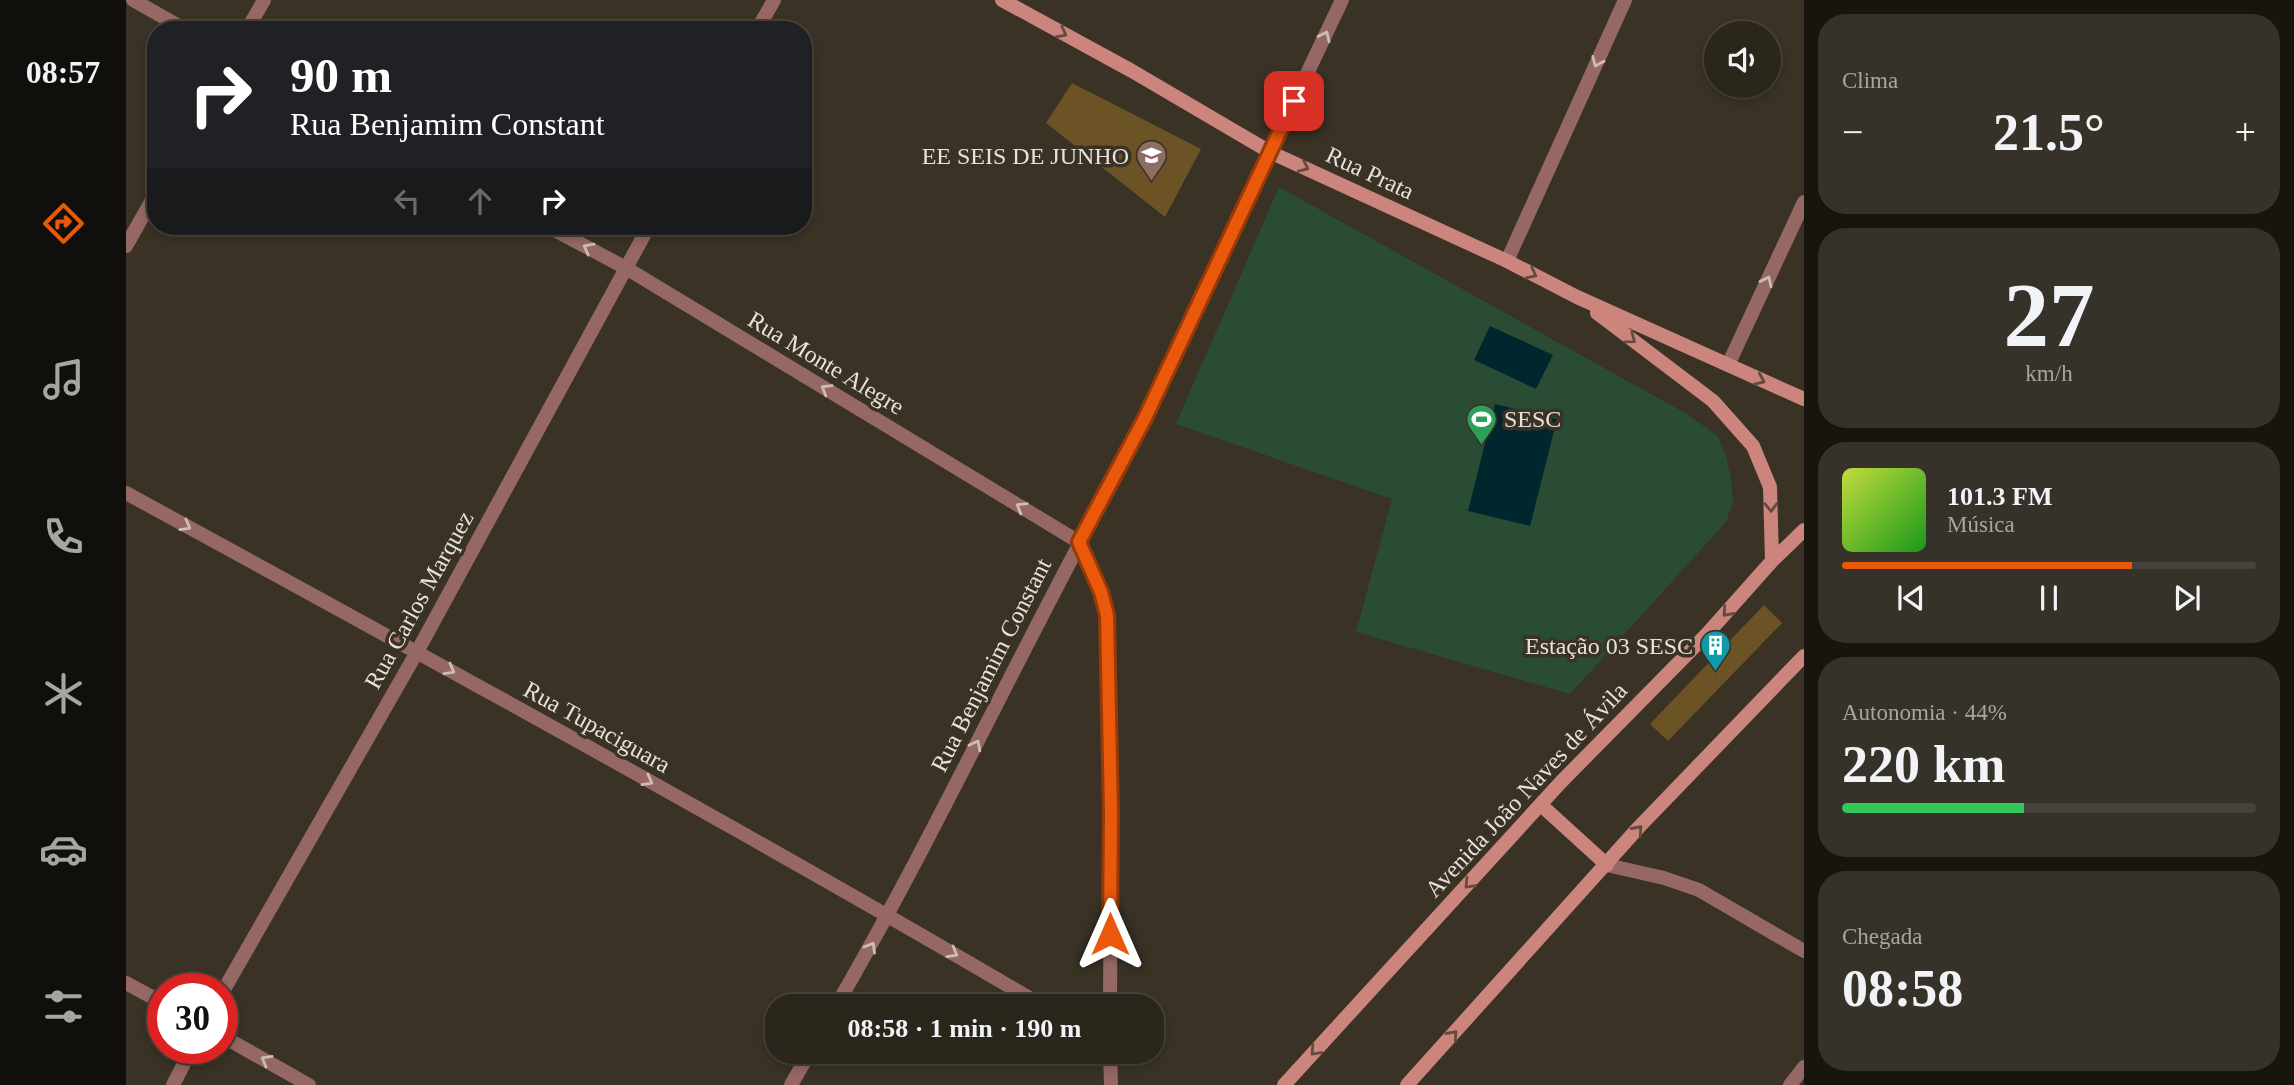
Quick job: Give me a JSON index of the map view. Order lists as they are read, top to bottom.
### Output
{
  "streets": {
    "main road": ["Rua Prata", "Avenida João Naves de Ávila"],
    "street": [
      "Rua Monte Alegre",
      "Rua Carlos Marquez",
      "Rua Benjamim Constant",
      "Rua Tupaciguara"
    ]
  },
  "crossings": [
    ["Rua Prata", "Rua Benjamim Constant"],
    ["Rua Prata", "Avenida João Naves de Ávila"],
    ["Rua Monte Alegre", "Rua Carlos Marquez"],
    ["Rua Monte Alegre", "Rua Benjamim Constant"],
    ["Rua Carlos Marquez", "Rua Tupaciguara"],
    ["Rua Benjamim Constant", "Rua Tupaciguara"]
  ],
  "one_way": [
    "Rua Prata",
    "Rua Monte Alegre",
    "Rua Benjamim Constant",
    "Rua Tupaciguara"
  ],
  "places": {
    "school or university": ["EE SEIS DE JUNHO"],
    "sports": ["SESC"],
    "building": ["Estação 03 SESC"]
  },
  "page": {
    "tabs": "08:57",
    "tile": [
      "Clima",
      ["27", "km/h"],
      ["Autonomia · 44%", "220 km"],
      ["Chegada", "08:58"]
    ],
    "turn": ["90 m", "Rua Benjamim Constant"],
    "heat": ["−", "21.5°", "+"],
    "song": ["101.3 FM", "Música"],
    "limit": "30",
    "trip": "08:58 · 1 min · 190 m"
  }
}
